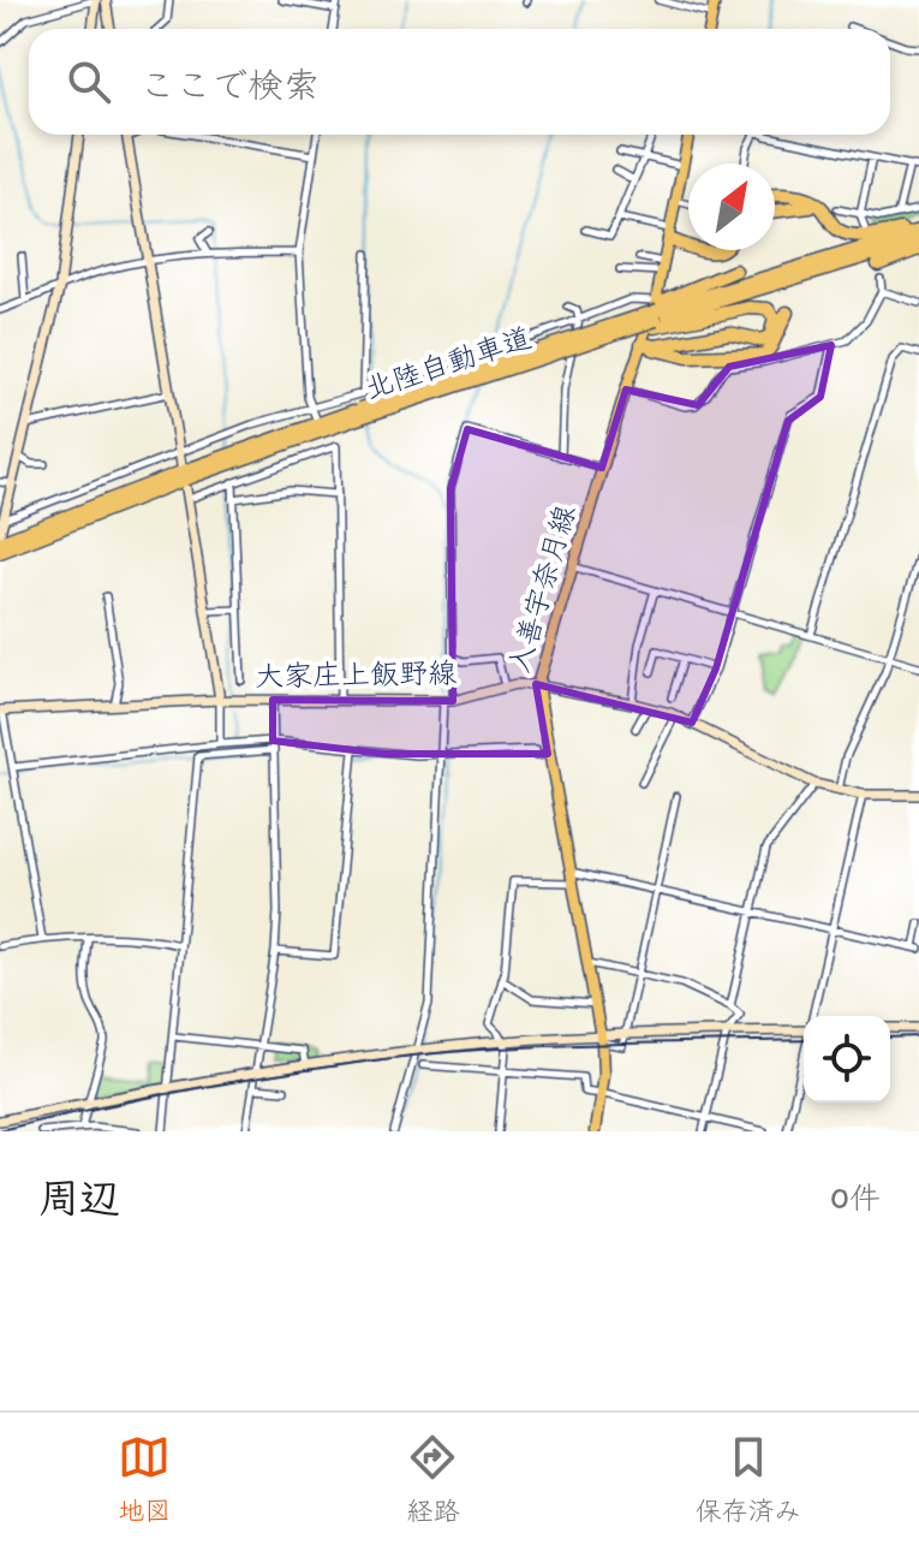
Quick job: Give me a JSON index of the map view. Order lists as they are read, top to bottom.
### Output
{
  "streets": {
    "highway": ["北陸自動車道"],
    "main road": ["入善宇奈月線"],
    "street": ["大家庄上飯野線"]
  },
  "crossings": [
    ["北陸自動車道", "入善宇奈月線"],
    ["入善宇奈月線", "大家庄上飯野線"]
  ],
  "north": "top right",
  "page": {
    "search": "ここで検索",
    "heading": ["周辺", "0件"],
    "nav": ["地図", "経路", "保存済み"]
  }
}
